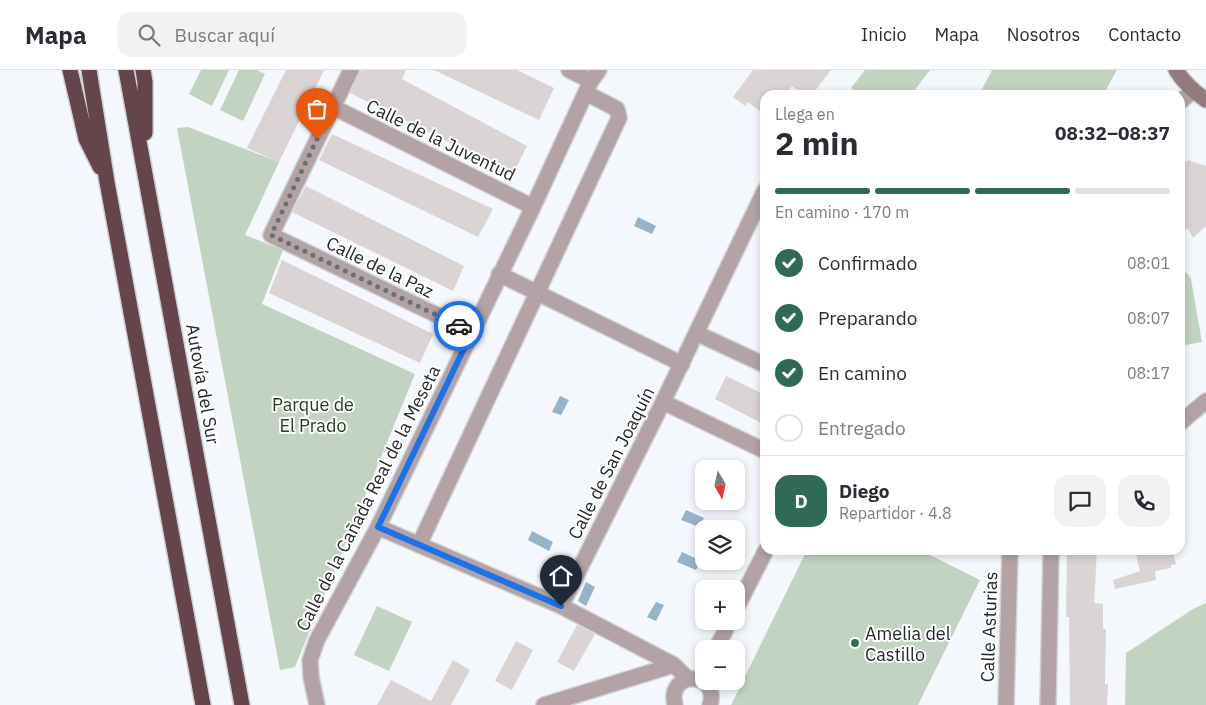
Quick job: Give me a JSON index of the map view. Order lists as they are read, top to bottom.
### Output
{
  "streets": {
    "highway": ["Autovía del Sur"],
    "street": [
      "Calle de la Juventud",
      "Calle de la Paz",
      "Calle de San Joaquín",
      "Calle de la Cañada Real de la Meseta",
      "Calle Asturias"
    ]
  },
  "crossings": [
    ["Calle de la Juventud", "Calle de la Paz"],
    ["Calle de la Juventud", "Calle de la Cañada Real de la Meseta"],
    ["Calle de la Paz", "Calle de la Cañada Real de la Meseta"]
  ],
  "parks": ["Parque de El Prado"],
  "places": ["Amelia del Castillo"],
  "north": "bottom",
  "page": {
    "header": "Mapa",
    "search": "Buscar aquí",
    "nav": [
      "Inicio",
      "Mapa",
      "Nosotros",
      "Contacto"
    ],
    "heading": ["2 min", "Llega en", "08:32–08:37"],
    "panel": ["Diego", "Repartidor · 4.8"],
    "bar": "En camino · 170 m",
    "list": [
      ["Confirmado", "08:01"],
      ["Preparando", "08:07"],
      ["En camino", "08:17"],
      "Entregado"
    ],
    "map_buttons": ["+", "−"],
    "round": "D"
  }
}
